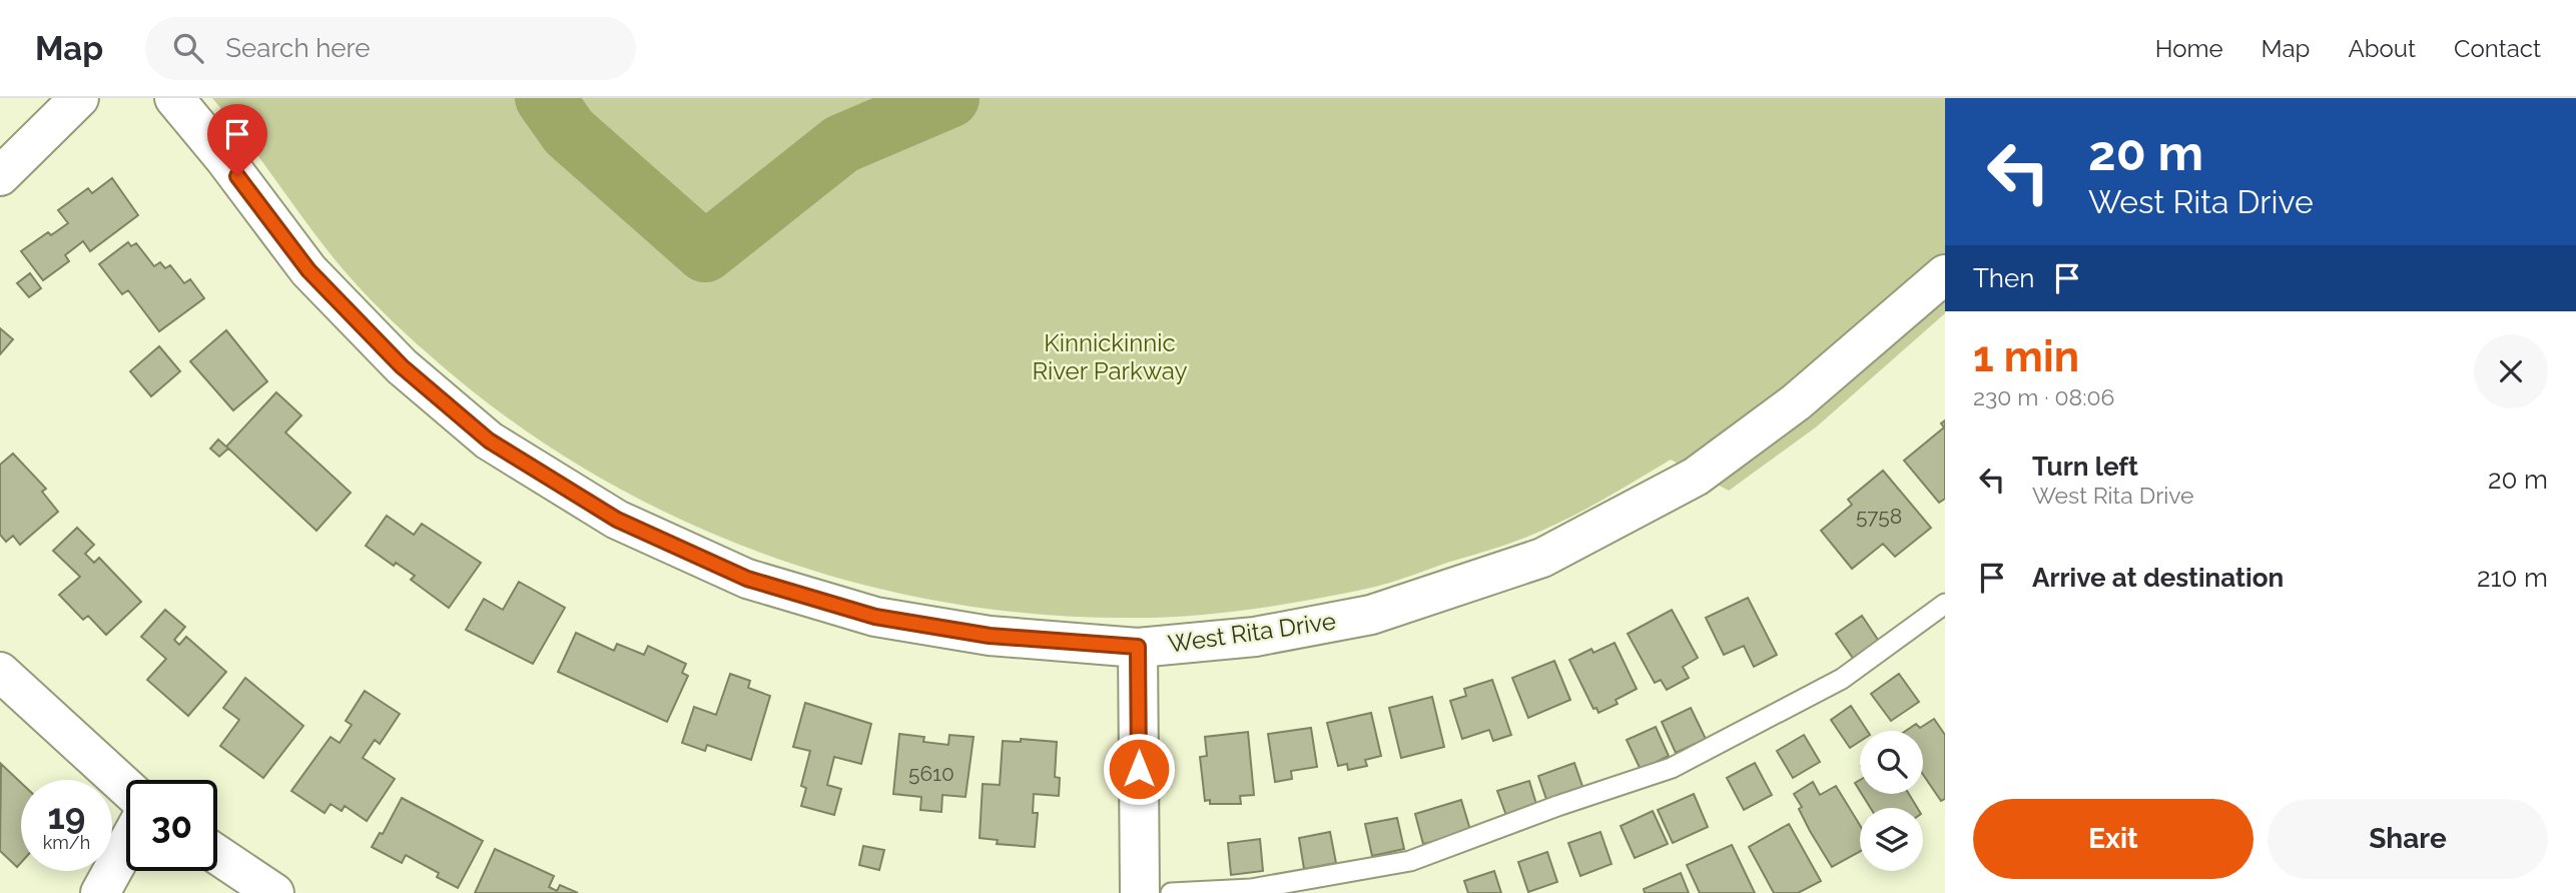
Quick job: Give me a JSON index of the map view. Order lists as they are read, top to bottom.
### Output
{
  "streets": {
    "street": ["West Rita Drive"]
  },
  "parks": ["Kinnickinnic River Parkway"],
  "house_numbers": ["5758", "5610"],
  "page": {
    "header": "Map",
    "search": "Search here",
    "nav": [
      "Home",
      "Map",
      "About",
      "Contact"
    ],
    "turn": ["20 m", "West Rita Drive"],
    "then": "Then",
    "heading": ["1 min", "230 m · 08:06"],
    "list": [
      {
        "name": "Turn left",
        "note": "West Rita Drive",
        "value": "20 m"
      },
      {
        "name": "Arrive at destination",
        "value": "210 m"
      }
    ],
    "speed": "19 km/h",
    "limit": "30",
    "buttons": ["Exit", "Share"]
  }
}
